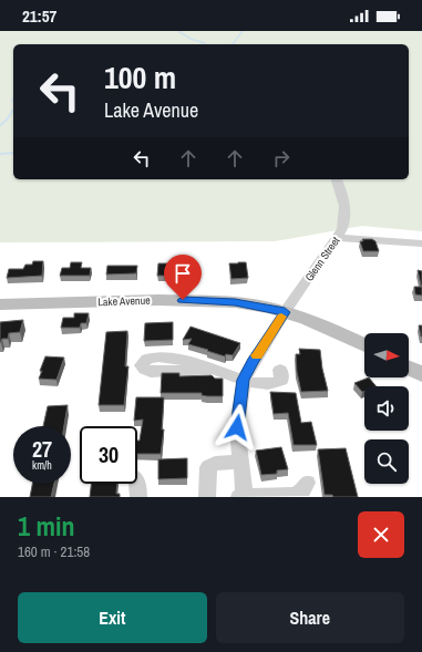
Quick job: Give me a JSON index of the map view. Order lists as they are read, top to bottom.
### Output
{
  "streets": {
    "main road": ["Lake Avenue"],
    "street": ["Glenn Street"]
  },
  "crossings": [
    ["Glenn Street", "Lake Avenue"]
  ],
  "north": "right",
  "page": {
    "status": "21:57",
    "turn": ["100 m", "Lake Avenue"],
    "speed": "27 km/h",
    "limit": "30",
    "heading": ["1 min", "160 m · 21:58"],
    "buttons": ["Exit", "Share"]
  }
}
